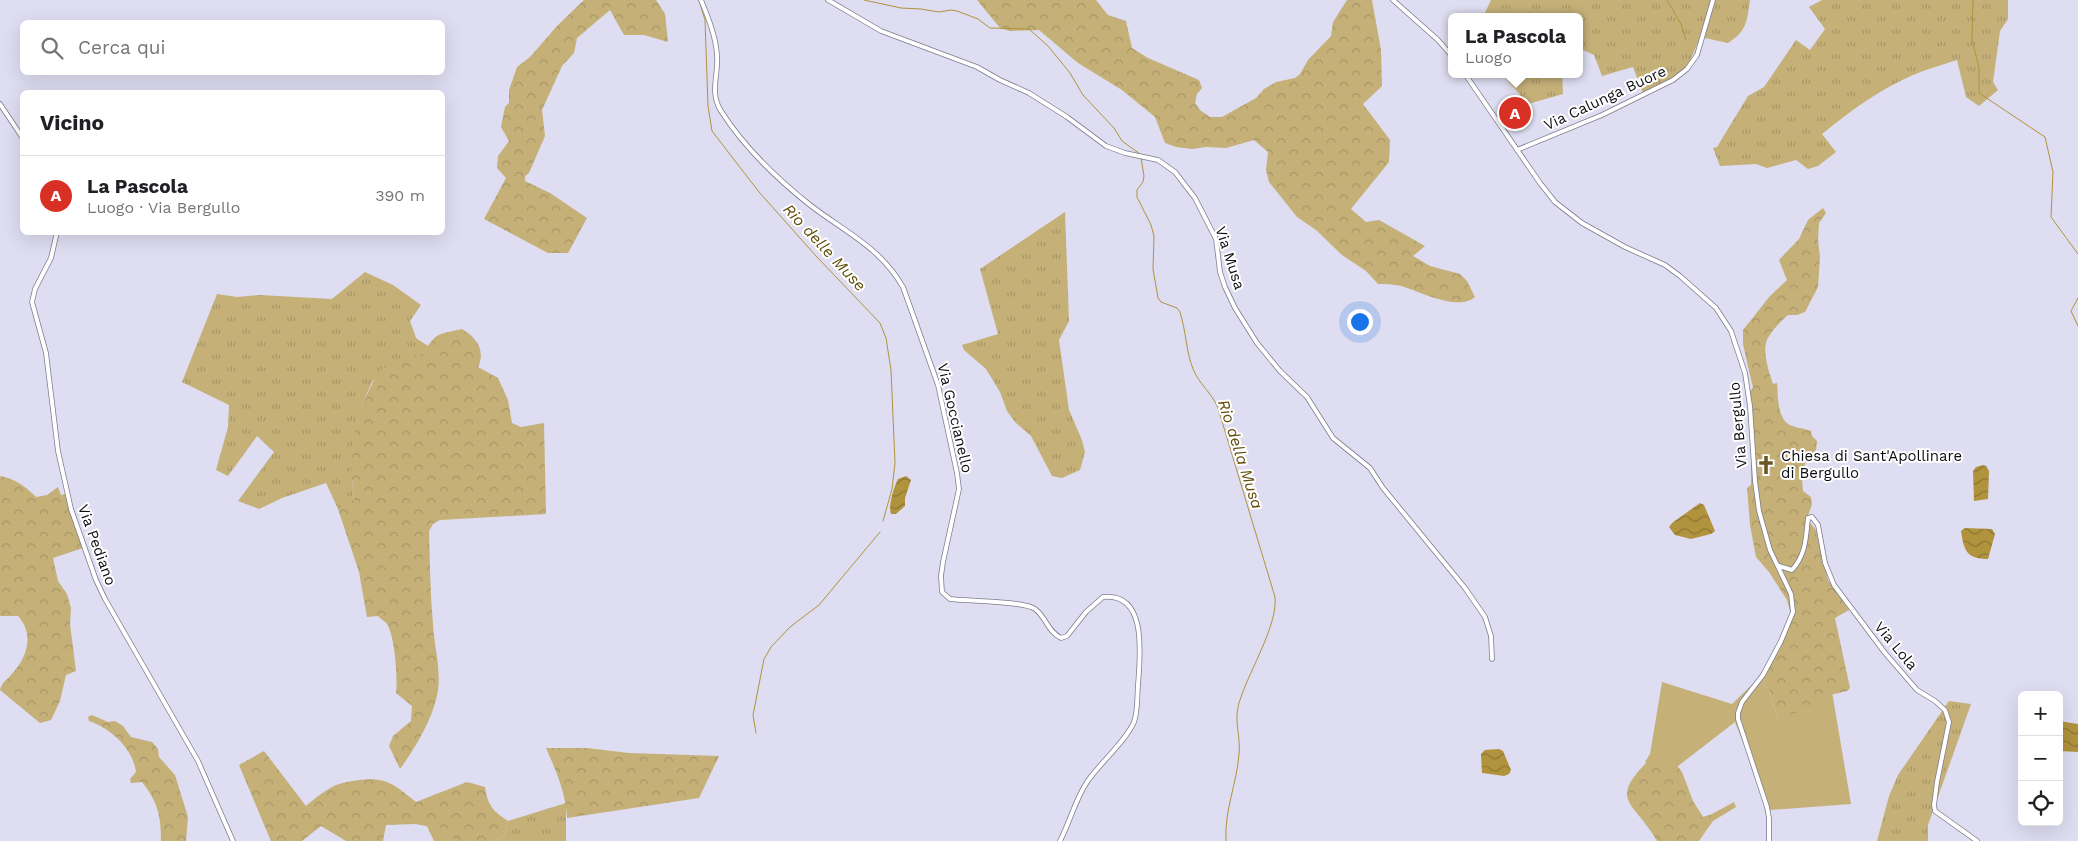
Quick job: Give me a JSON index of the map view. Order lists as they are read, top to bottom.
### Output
{
  "streets": {
    "street": [
      "Via Calunga Buore",
      "Via Musa",
      "Via Goccianello",
      "Via Bergullo",
      "Via Pediano",
      "Via Lola"
    ]
  },
  "crossings": [
    ["Via Calunga Buore", "Via Bergullo"],
    ["Via Bergullo", "Via Lola"]
  ],
  "water": ["Rio delle Muse", "Rio della Musa"],
  "places": {
    "church": ["Chiesa di Sant'Apollinare di Bergullo"]
  },
  "page": {
    "popup": ["La Pascola", "Luogo"],
    "search": "Cerca qui",
    "heading": "Vicino",
    "pins": "A",
    "list": [
      {
        "mark": "A",
        "name": "La Pascola",
        "note": "Luogo · Via Bergullo",
        "value": "390 m"
      }
    ],
    "map_buttons": ["+", "−"]
  }
}
